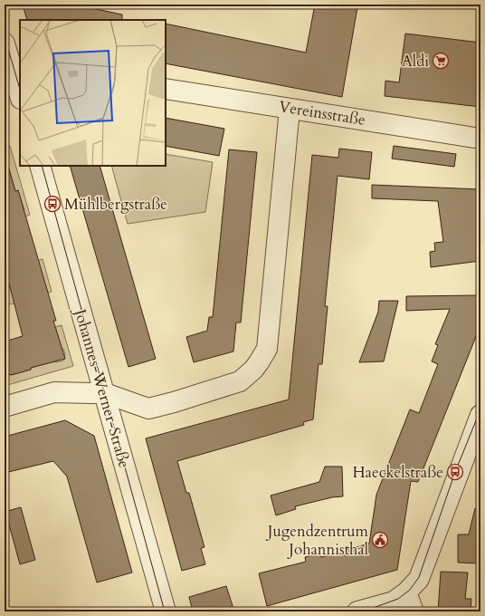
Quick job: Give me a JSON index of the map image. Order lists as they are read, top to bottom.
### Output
{
  "streets": {
    "street": ["Vereinsstraße", "Johannes-Werner-Straße"]
  },
  "places": {
    "supermarket": ["Aldi"],
    "bus stop": ["Mühlbergstraße", "Haeckelstraße"],
    "public building": ["Jugendzentrum Johannisthal"]
  }
}
